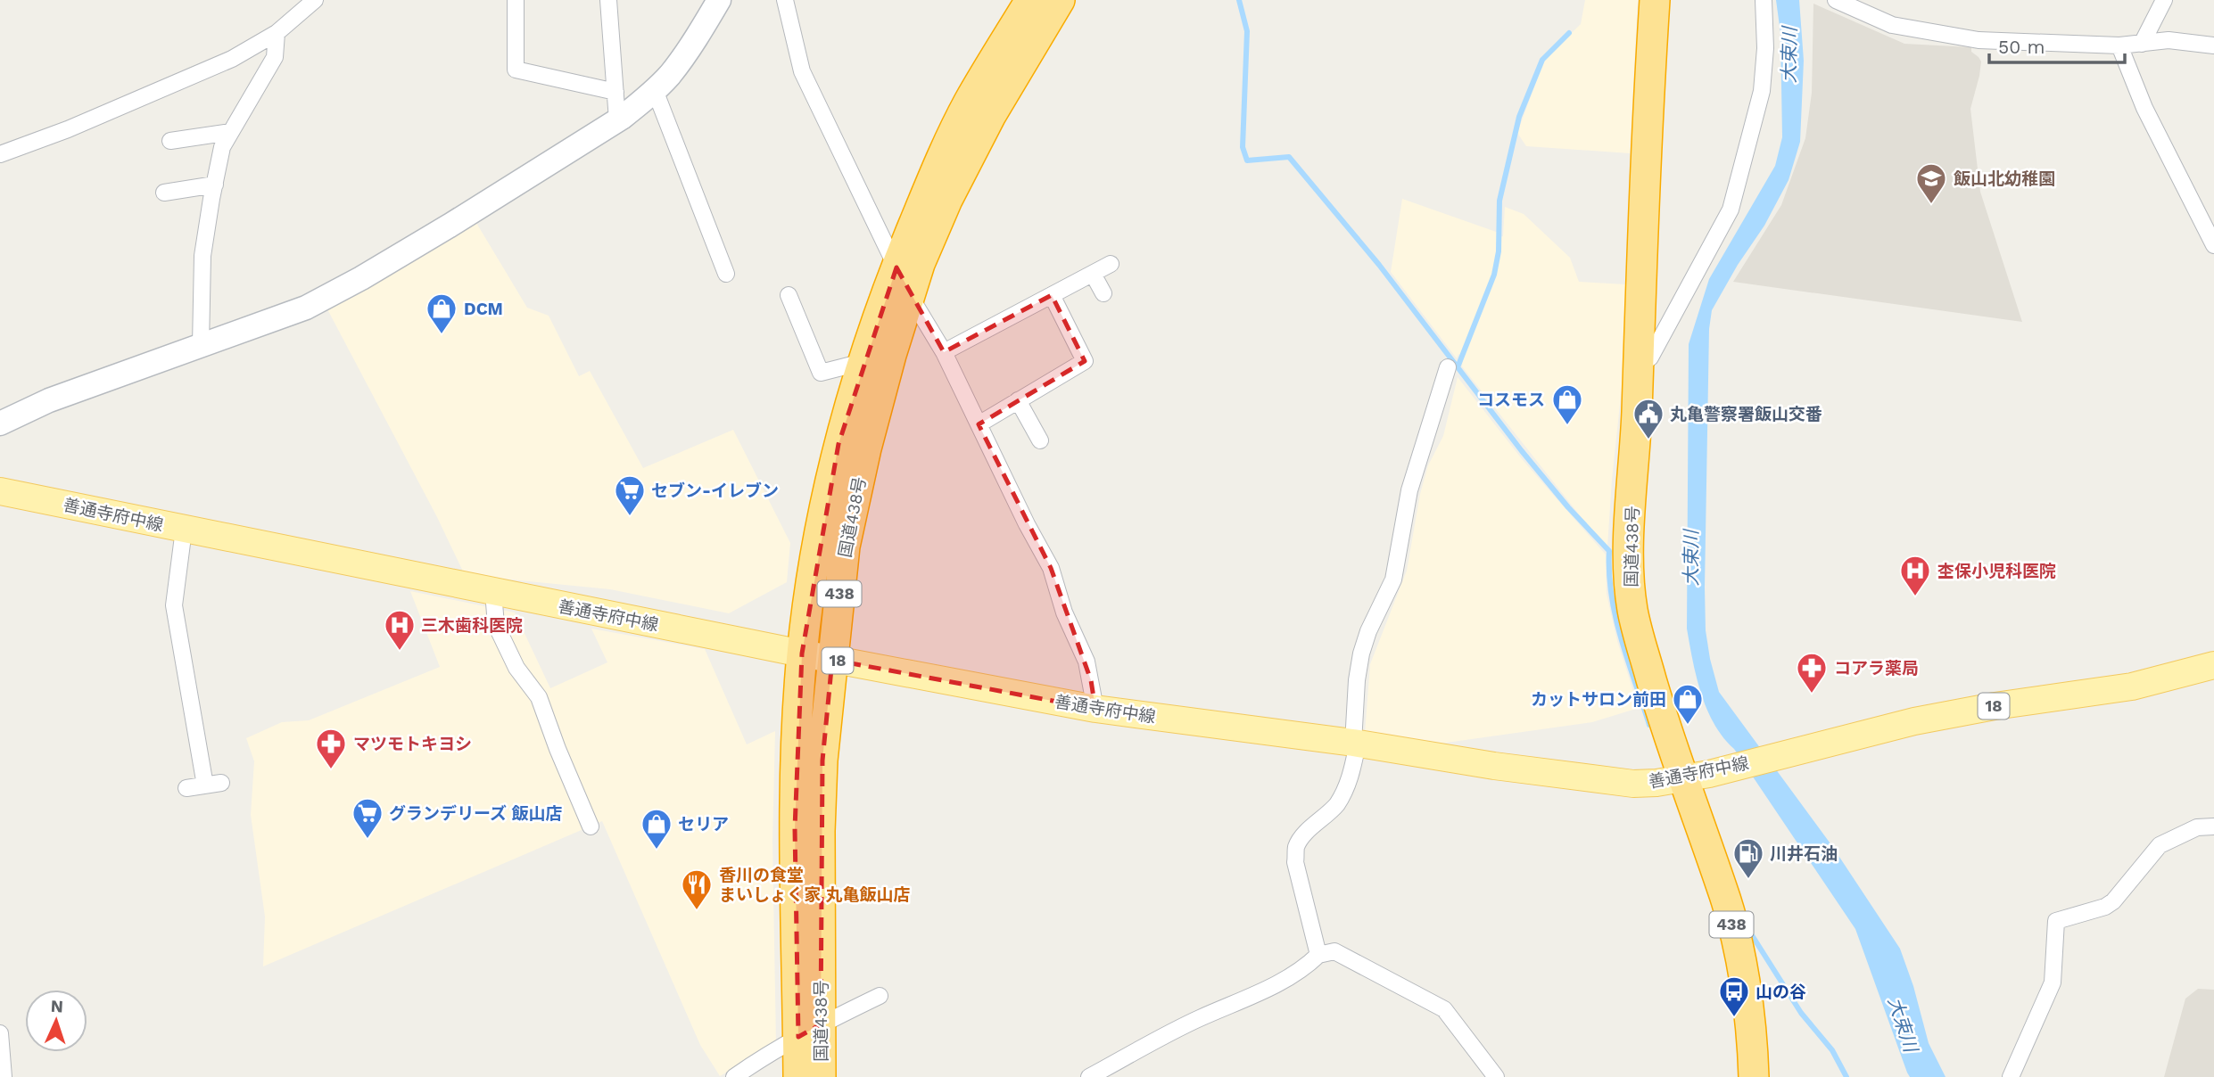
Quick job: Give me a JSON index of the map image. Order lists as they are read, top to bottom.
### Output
{
  "streets": {
    "highway": ["国道438号", "438"],
    "main road": ["善通寺府中線", "18"]
  },
  "crossings": [
    ["善通寺府中線", "国道438号"]
  ],
  "water": ["大束川"],
  "places": {
    "school or university": ["飯山北幼稚園"],
    "shop": [
      "DCM",
      "コスモス",
      "カットサロン前田",
      "セリア"
    ],
    "public building": ["丸亀警察署飯山交番"],
    "supermarket": ["セブン-イレブン", "グランデリーズ 飯山店"],
    "hospital": ["杢保小児科医院", "三木歯科医院"],
    "pharmacy": ["コアラ薬局", "マツモトキヨシ"],
    "fuel station": ["川井石油"],
    "restaurant": ["香川の食堂 まいしょく家 丸亀飯山店"],
    "bus stop": ["山の谷"]
  },
  "scale_bar": "50 m",
  "north": "top"
}
